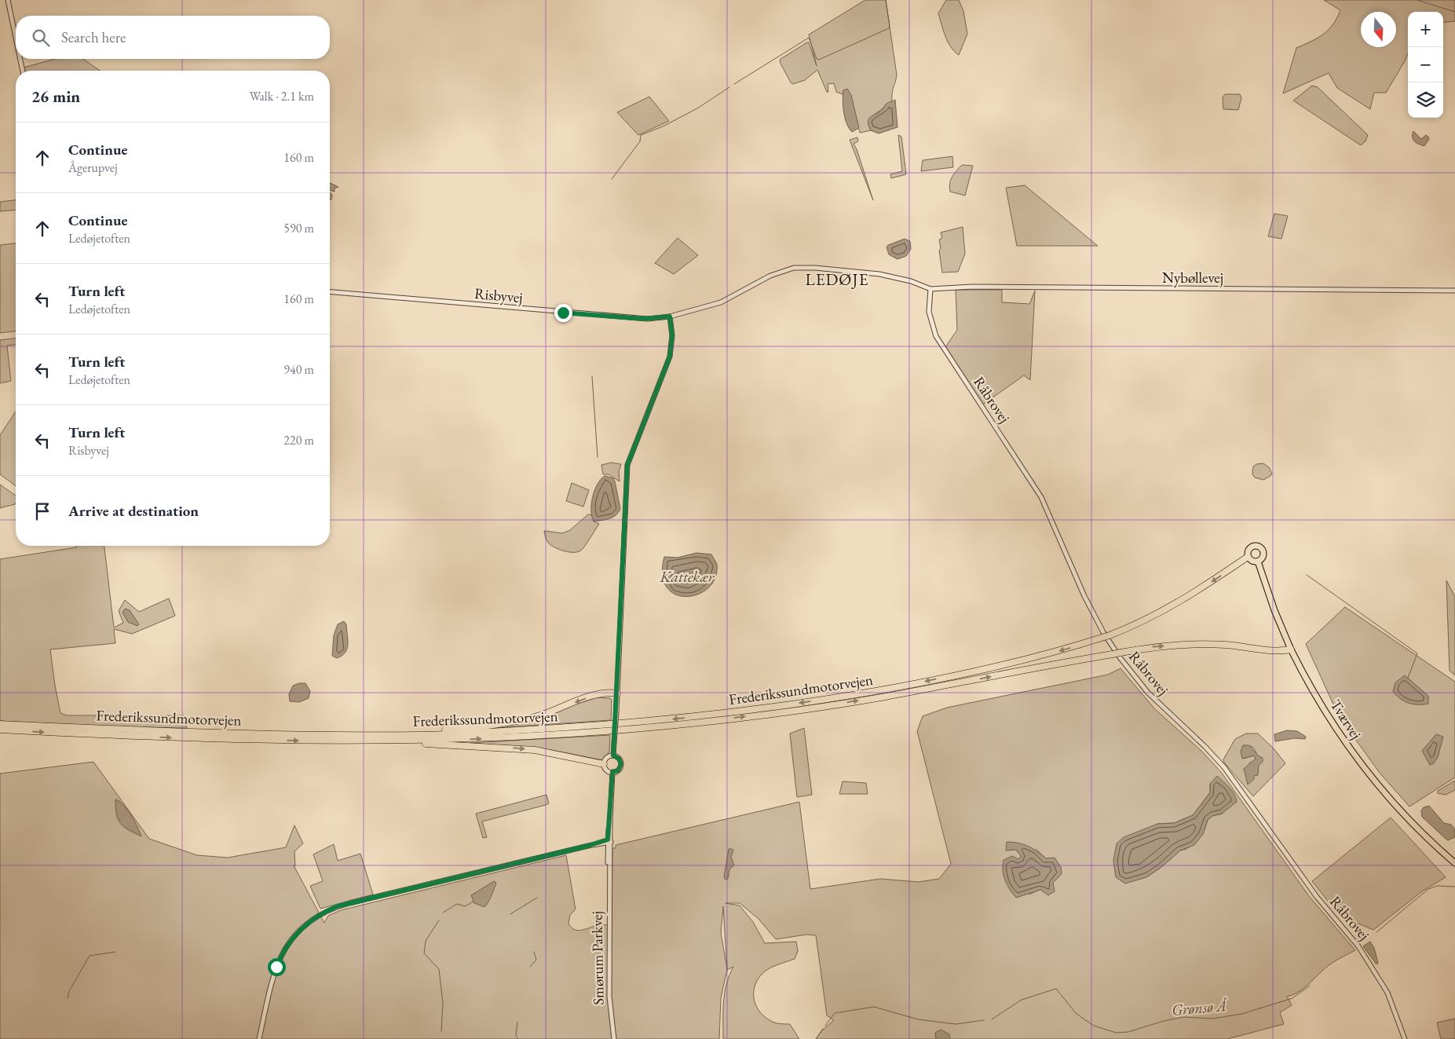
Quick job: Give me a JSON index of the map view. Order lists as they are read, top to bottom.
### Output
{
  "streets": {
    "highway": ["Frederikssundmotorvejen"],
    "main road": ["Tværvej"],
    "street": [
      "Nybøllevej",
      "Risbyvej",
      "Råbrovej",
      "Smørum Parkvej"
    ]
  },
  "crossings": [
    ["Nybøllevej", "Risbyvej"],
    ["Nybøllevej", "Råbrovej"],
    ["Risbyvej", "Råbrovej"],
    ["Frederikssundmotorvejen", "Tværvej"]
  ],
  "districts": ["LEDØJE"],
  "water": ["Kattekær", "Grønsø Å"],
  "north": "bottom",
  "page": {
    "map_buttons": ["+", "−"],
    "search": "Search here",
    "heading": ["26 min", "Walk · 2.1 km"],
    "list": [
      ["Continue", "Ågerupvej", "160 m"],
      ["Continue", "Ledøjetoften", "590 m"],
      ["Turn left", "Ledøjetoften", "160 m"],
      ["Turn left", "Ledøjetoften", "940 m"],
      ["Turn left", "Risbyvej", "220 m"],
      "Arrive at destination"
    ]
  }
}
